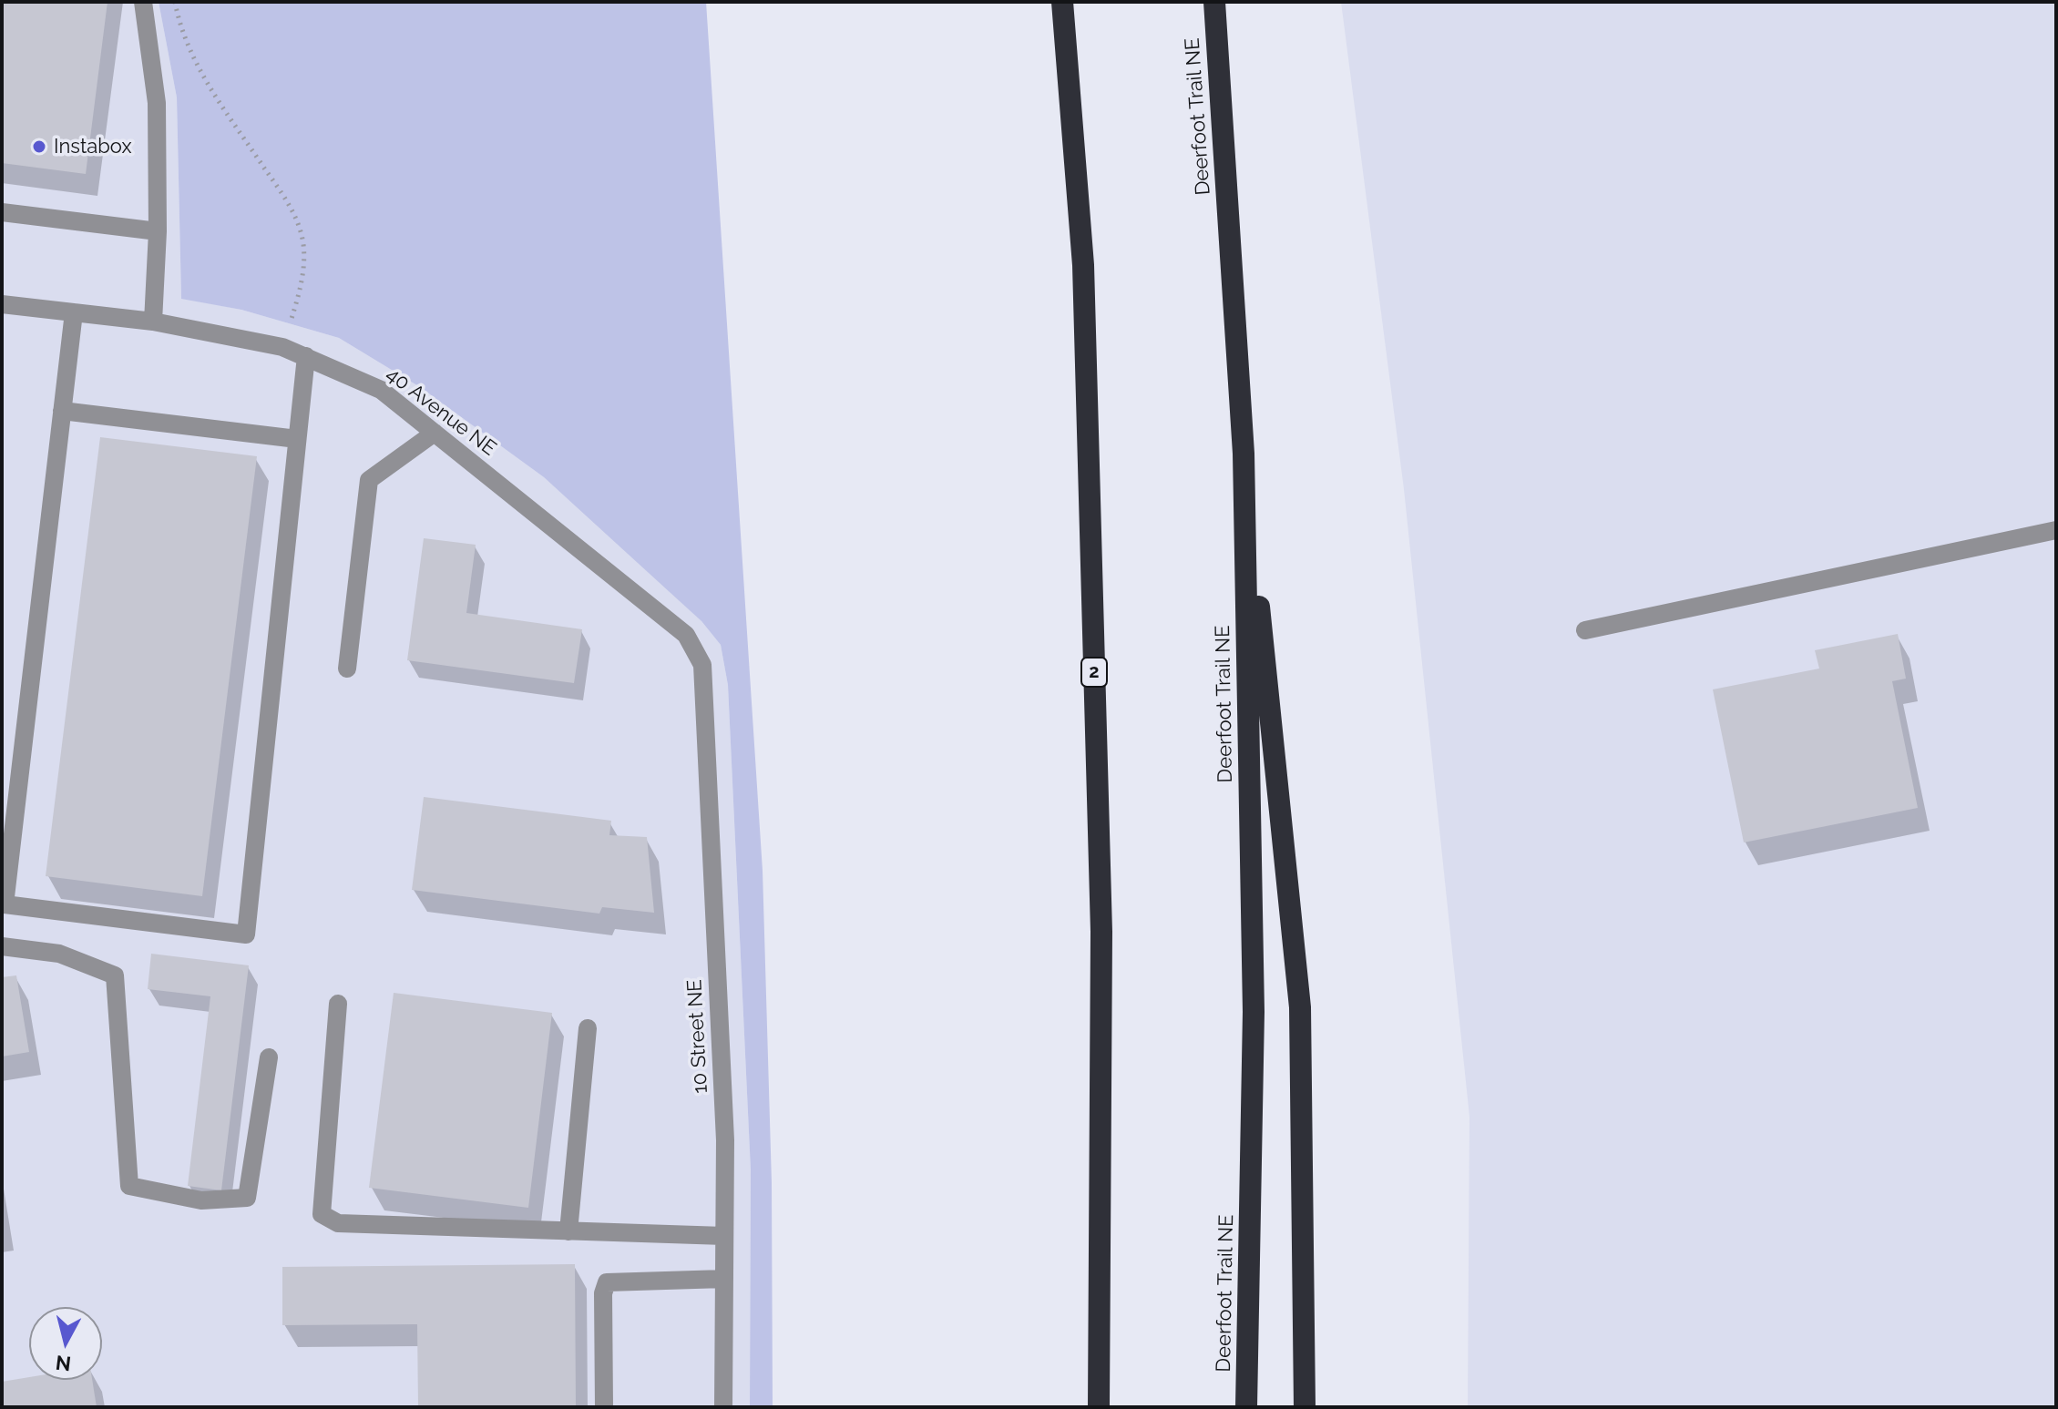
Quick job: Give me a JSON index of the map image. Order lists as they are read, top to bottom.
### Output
{
  "streets": {
    "highway": ["Deerfoot Trail NE", "2"],
    "street": ["40 Avenue NE", "10 Street NE"]
  },
  "crossings": [
    ["40 Avenue NE", "10 Street NE"]
  ],
  "places": ["Instabox"],
  "north": "bottom"
}
